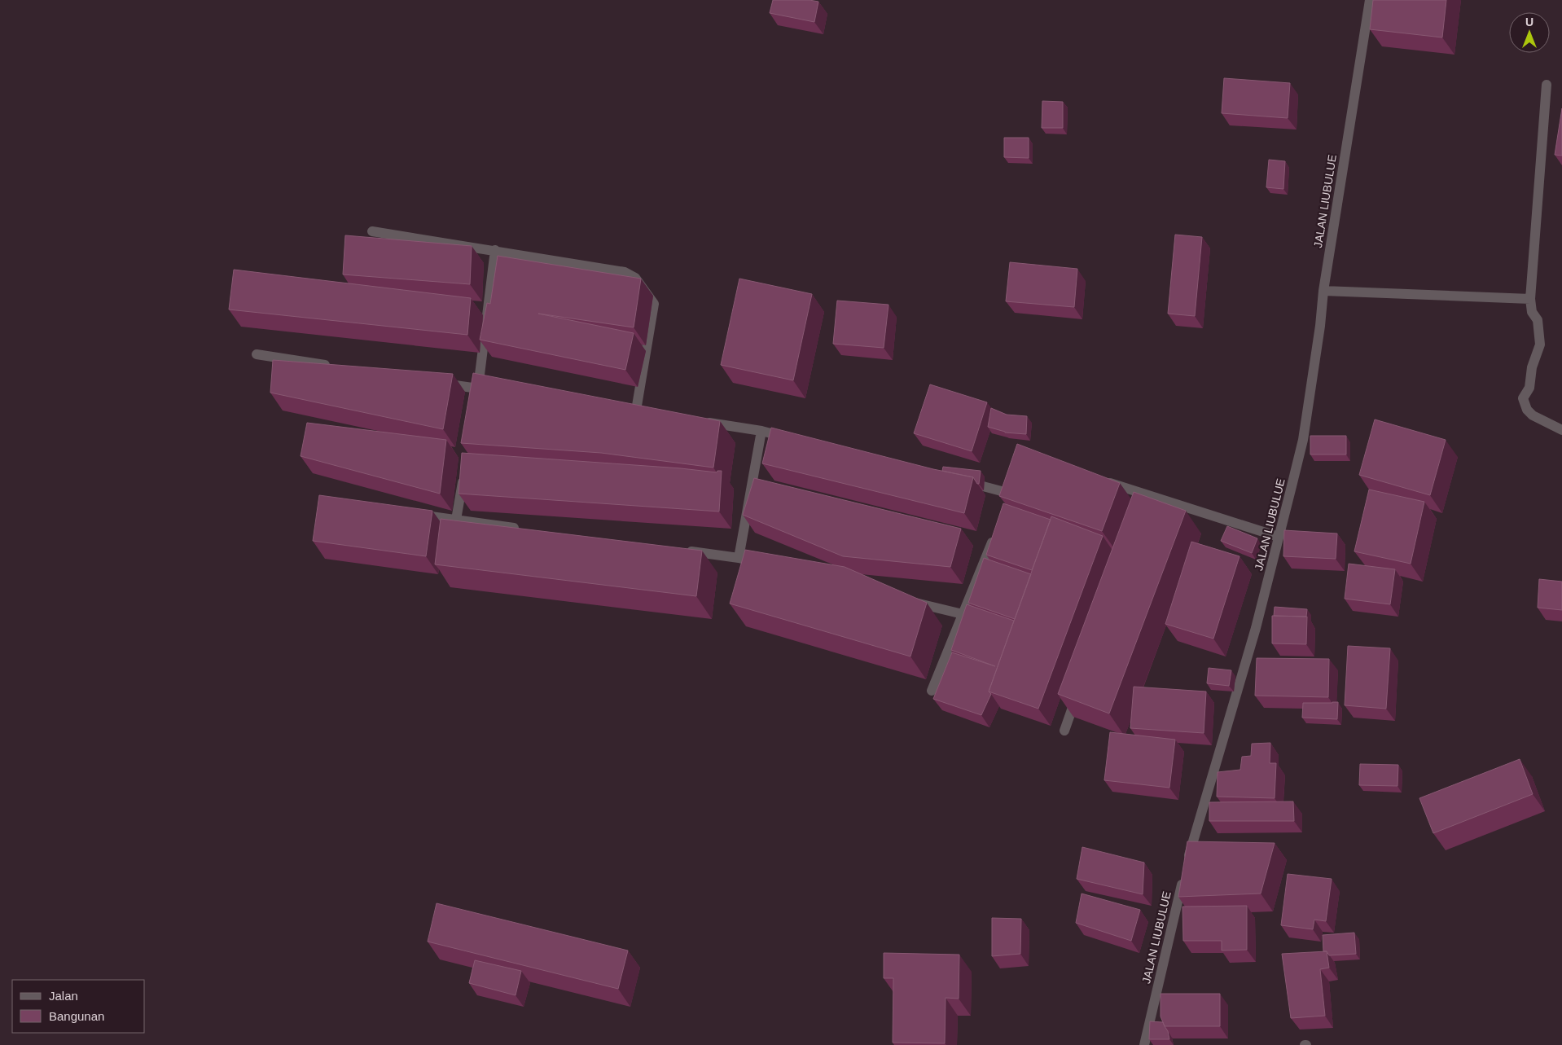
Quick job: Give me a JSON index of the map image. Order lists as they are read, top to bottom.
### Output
{
  "streets": {
    "street": ["JALAN LIUBULUE"]
  },
  "legend": ["Jalan", "Bangunan"],
  "north": "top"
}
